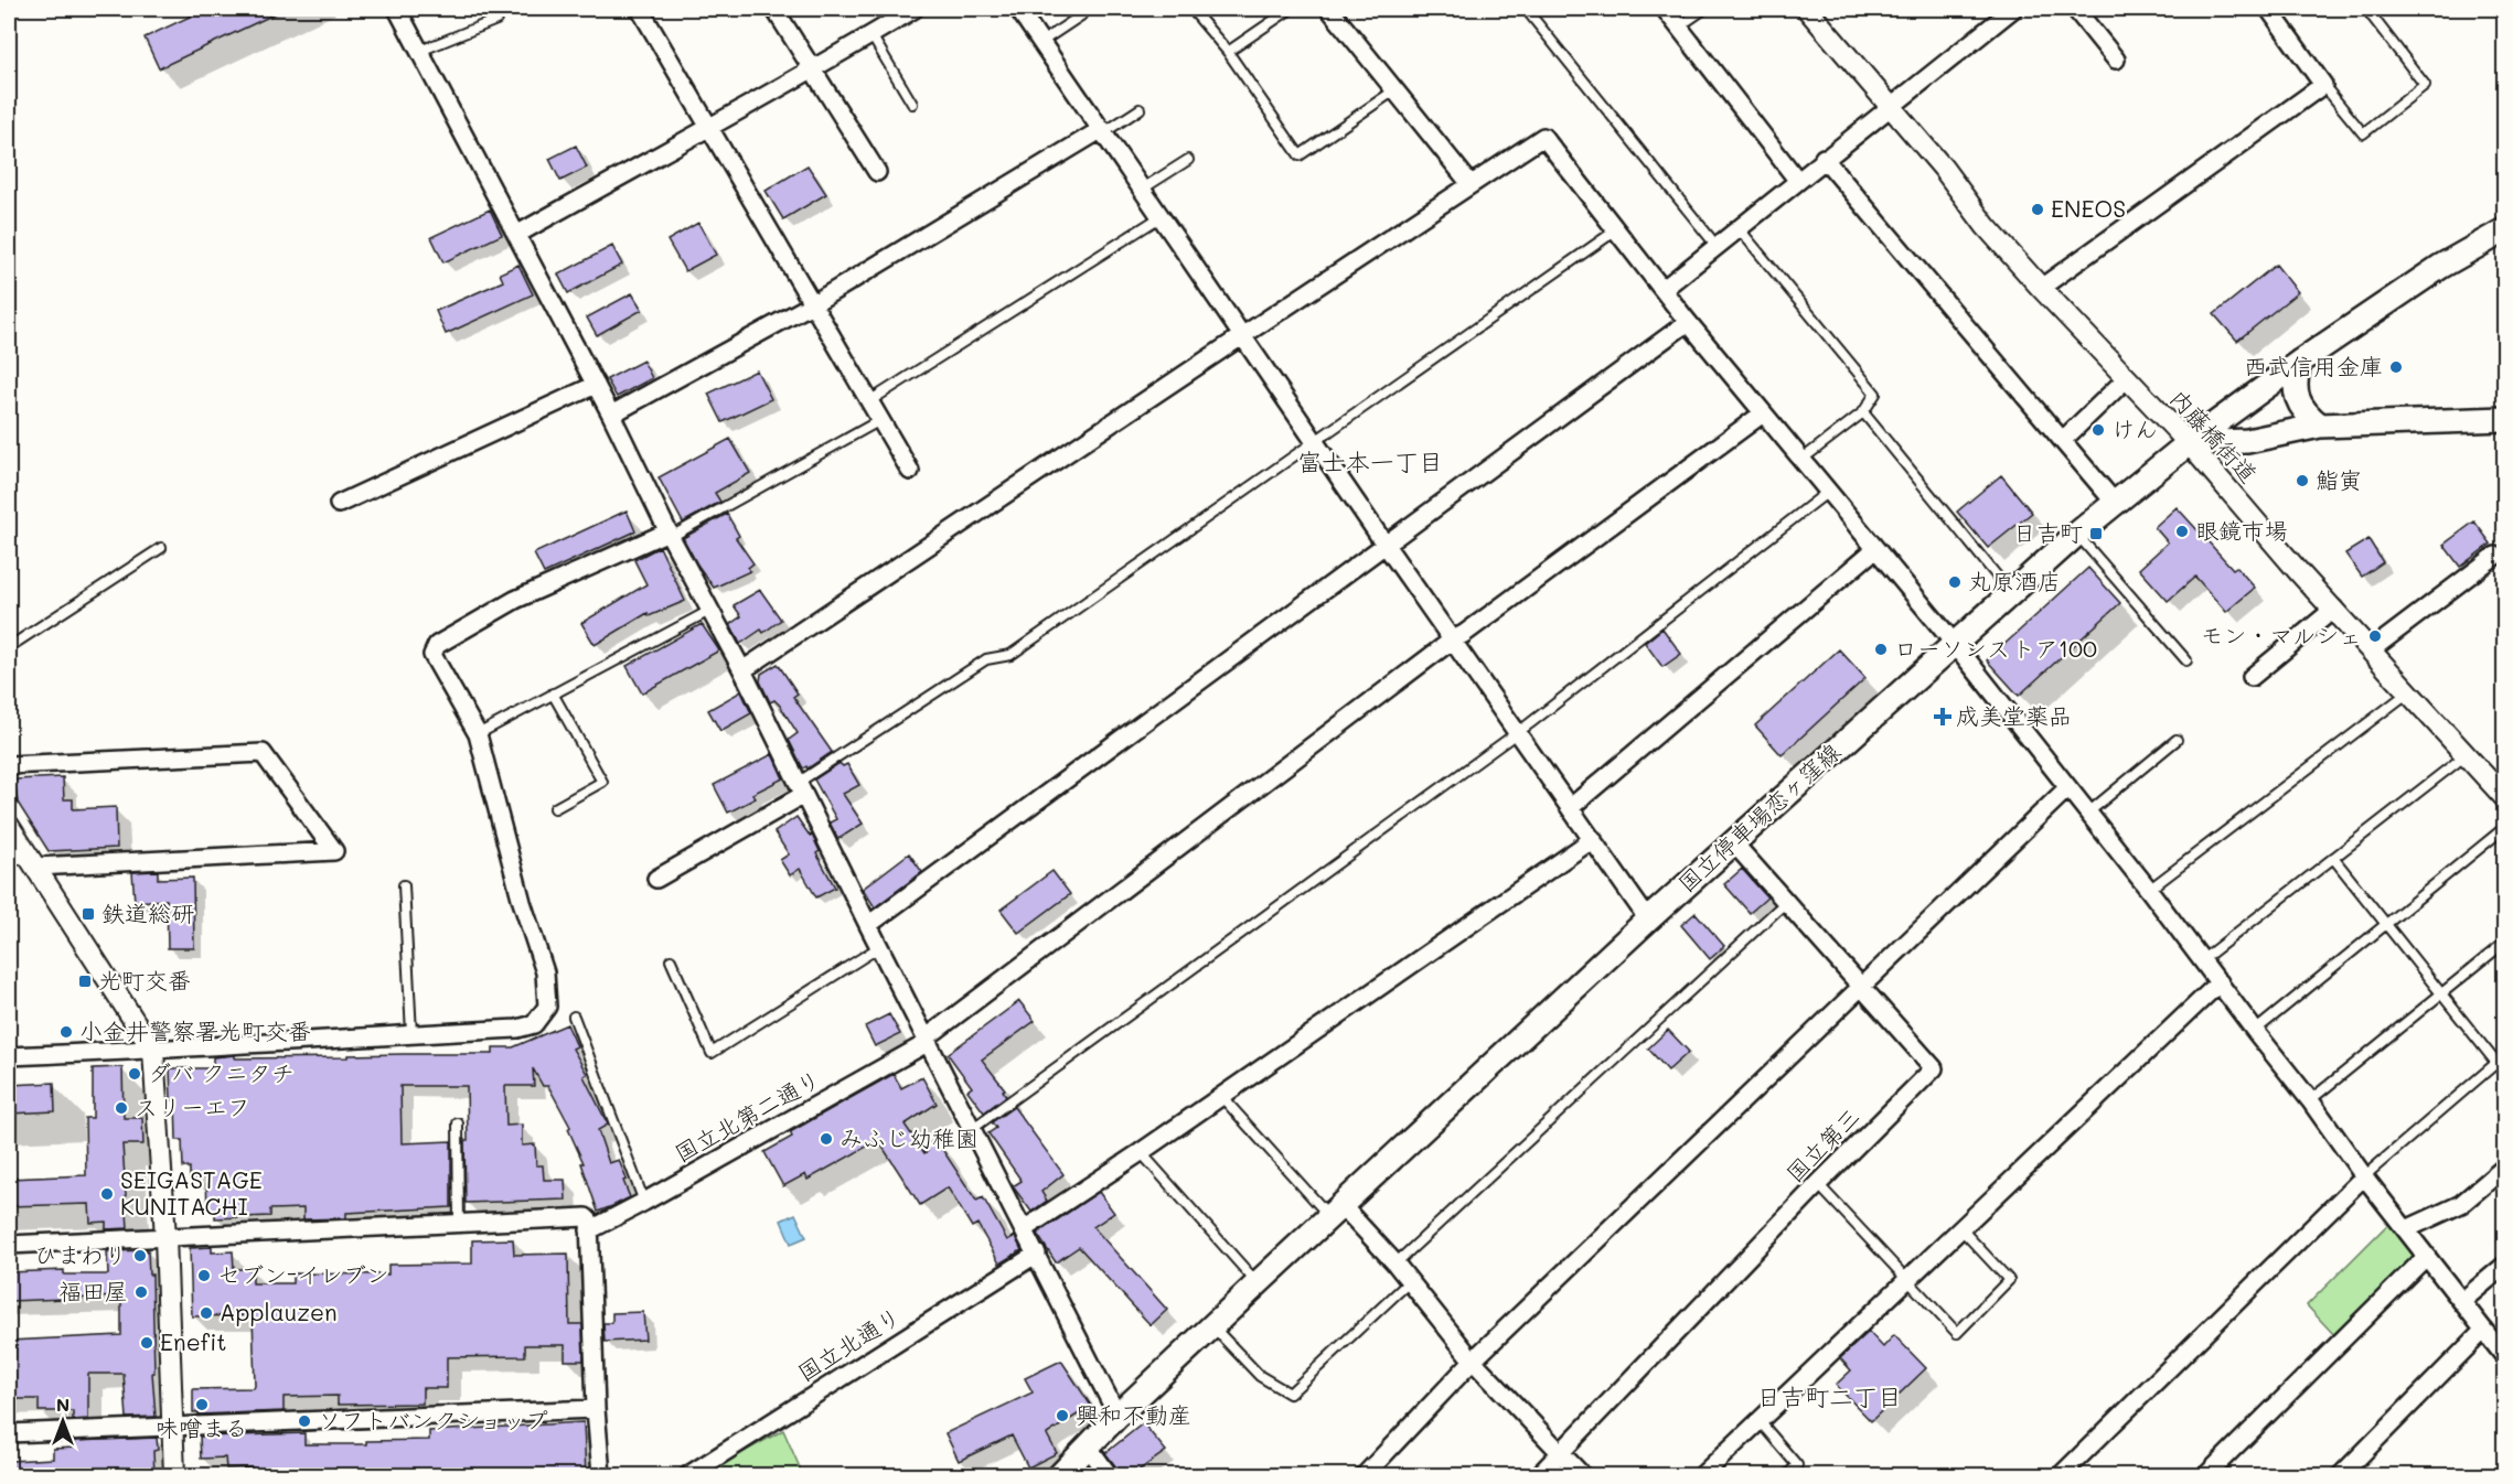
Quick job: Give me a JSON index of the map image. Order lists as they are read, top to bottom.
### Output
{
  "streets": {
    "main road": ["国立停車場恋ヶ窪線"],
    "street": [
      "内藤橋街道",
      "国立北第二通り",
      "国立第三",
      "国立北通り"
    ]
  },
  "crossings": [
    ["内藤橋街道", "国立停車場恋ヶ窪線"],
    ["国立停車場恋ヶ窪線", "国立第三"]
  ],
  "districts": ["富士本一丁目", "日吉町二丁目"],
  "places": {
    "other": [
      "ENEOS",
      "西武信用金庫",
      "けん",
      "鮨寅",
      "眼鏡市場",
      "丸原酒店",
      "モン・マルシェ",
      "ローソンストア100",
      "小金井警察署光町交番",
      "ダバ クニタチ",
      "スリーエフ",
      "みふじ幼稚園",
      "SEIGASTAGE KUNITACHI",
      "ひまわり",
      "セブン-イレブン",
      "福田屋",
      "Applauzen",
      "Enefit",
      "味噌まる",
      "興和不動産",
      "ソフトバンクショップ"
    ],
    "transit": ["日吉町", "鉄道総研", "光町交番"],
    "health": ["成美堂薬品"]
  },
  "north": "top"
}
